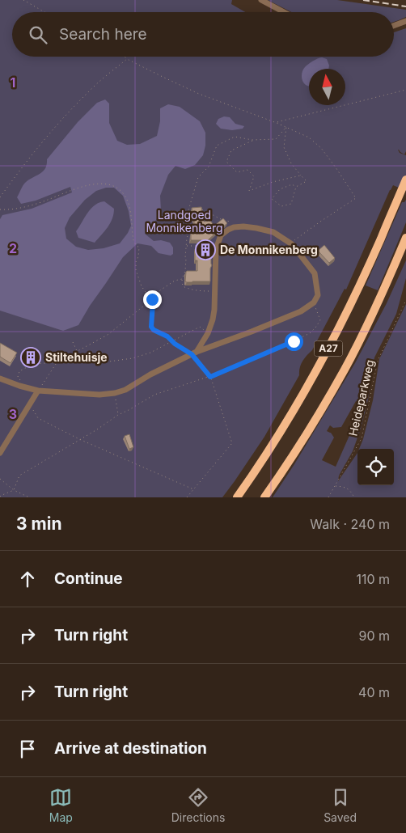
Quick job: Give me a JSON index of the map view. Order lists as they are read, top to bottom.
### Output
{
  "streets": {
    "highway": ["A27"],
    "path": ["Heideparkweg"]
  },
  "parks": ["Landgoed Monnikenberg"],
  "places": {
    "building": ["De Monnikenberg", "Stiltehuisje"]
  },
  "north": "top",
  "page": {
    "search": "Search here",
    "heading": ["3 min", "Walk · 240 m"],
    "list": [
      ["Continue", "110 m"],
      ["Turn right", "90 m"],
      ["Turn right", "40 m"],
      "Arrive at destination"
    ],
    "nav": ["Map", "Directions", "Saved"]
  },
  "grid": {
    "rows": ["1", "2", "3"]
  }
}
